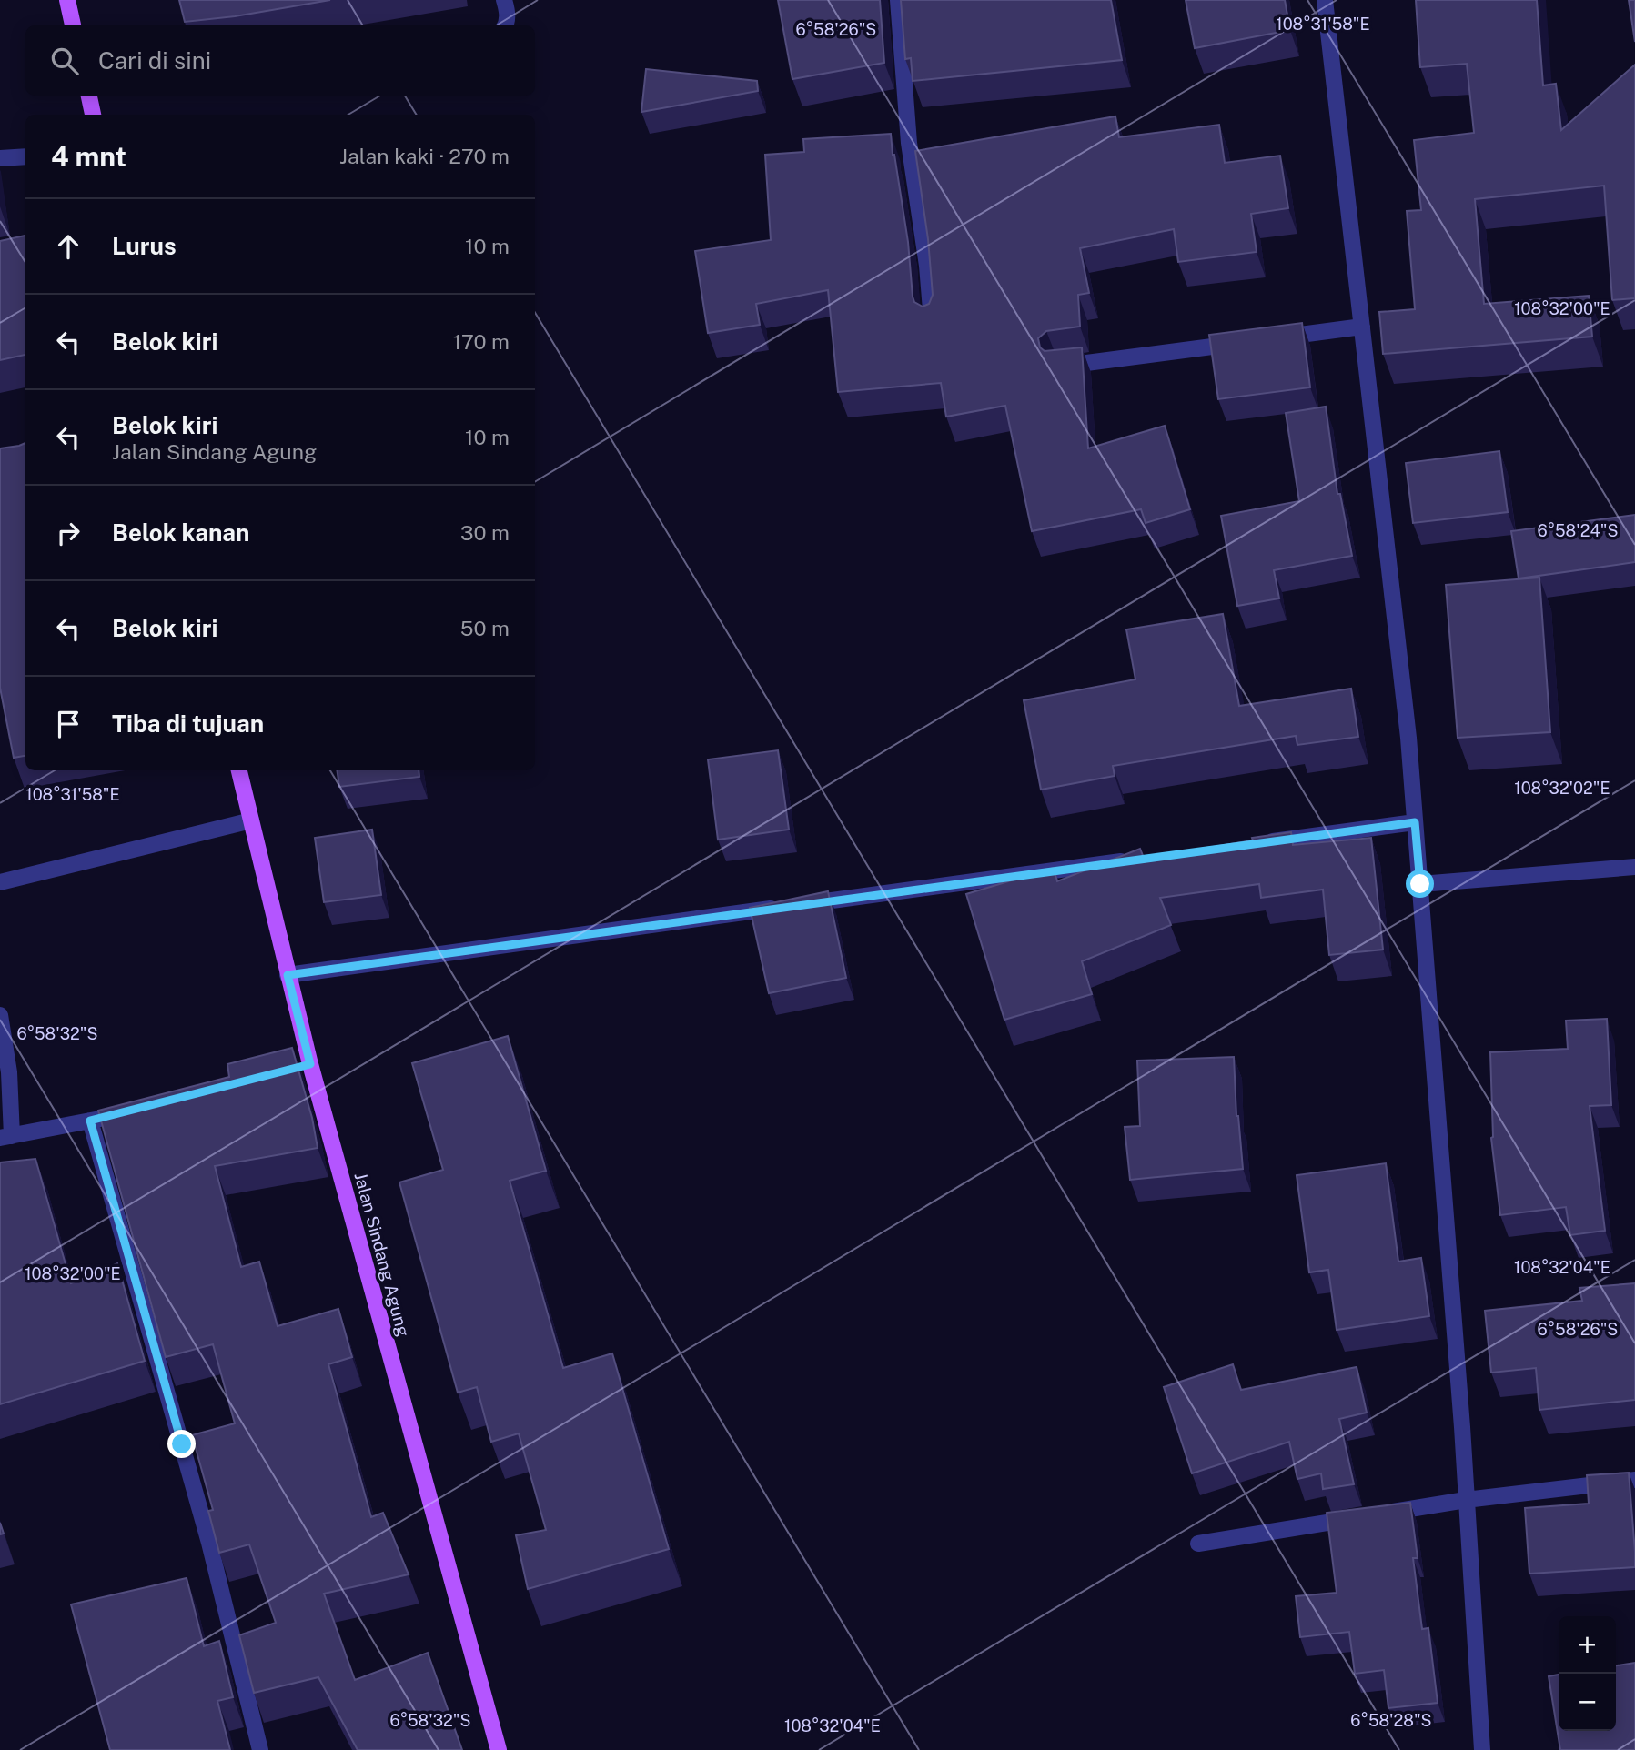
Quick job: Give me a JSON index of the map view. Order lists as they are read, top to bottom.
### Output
{
  "streets": {
    "main road": ["Jalan Sindang Agung"]
  },
  "page": {
    "search": "Cari di sini",
    "heading": ["4 mnt", "Jalan kaki · 270 m"],
    "list": [
      ["Lurus", "10 m"],
      ["Belok kiri", "170 m"],
      ["Belok kiri", "Jalan Sindang Agung", "10 m"],
      ["Belok kanan", "30 m"],
      ["Belok kiri", "50 m"],
      "Tiba di tujuan"
    ],
    "map_buttons": ["+", "−"]
  },
  "coordinates": [
    "108°31'58\"E",
    "6°58'26\"S",
    "108°32'00\"E",
    "6°58'24\"S",
    "108°32'02\"E",
    "6°58'32\"S",
    "108°32'04\"E",
    "6°58'28\"S"
  ]
}
